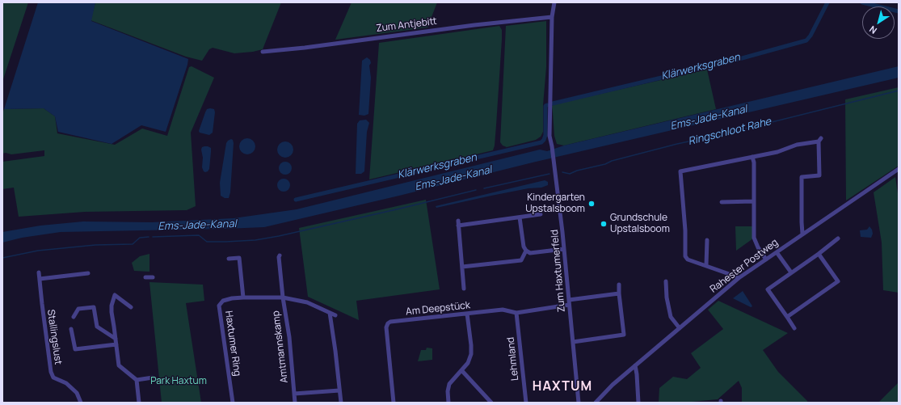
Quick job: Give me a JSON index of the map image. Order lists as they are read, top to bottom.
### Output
{
  "streets": {
    "street": [
      "Zum Antjebitt",
      "Rahester Postweg",
      "Zum Haxtumerfeld",
      "Am Deepstück",
      "Stallingslust",
      "Haxtumer Ring",
      "Amtmannskamp",
      "Lehmland"
    ]
  },
  "crossings": [
    ["Zum Antjebitt", "Zum Haxtumerfeld"],
    ["Zum Haxtumerfeld", "Am Deepstück"],
    ["Am Deepstück", "Lehmland"],
    ["Haxtumer Ring", "Amtmannskamp"]
  ],
  "districts": ["HAXTUM"],
  "water": ["Klärwerksgraben", "Ems-Jade-Kanal", "Ringschloot Rahe"],
  "parks": ["Park Haxtum"],
  "places": ["Kindergarten Upstalsboom", "Grundschule Upstalsboom"],
  "north": "bottom left"
}
